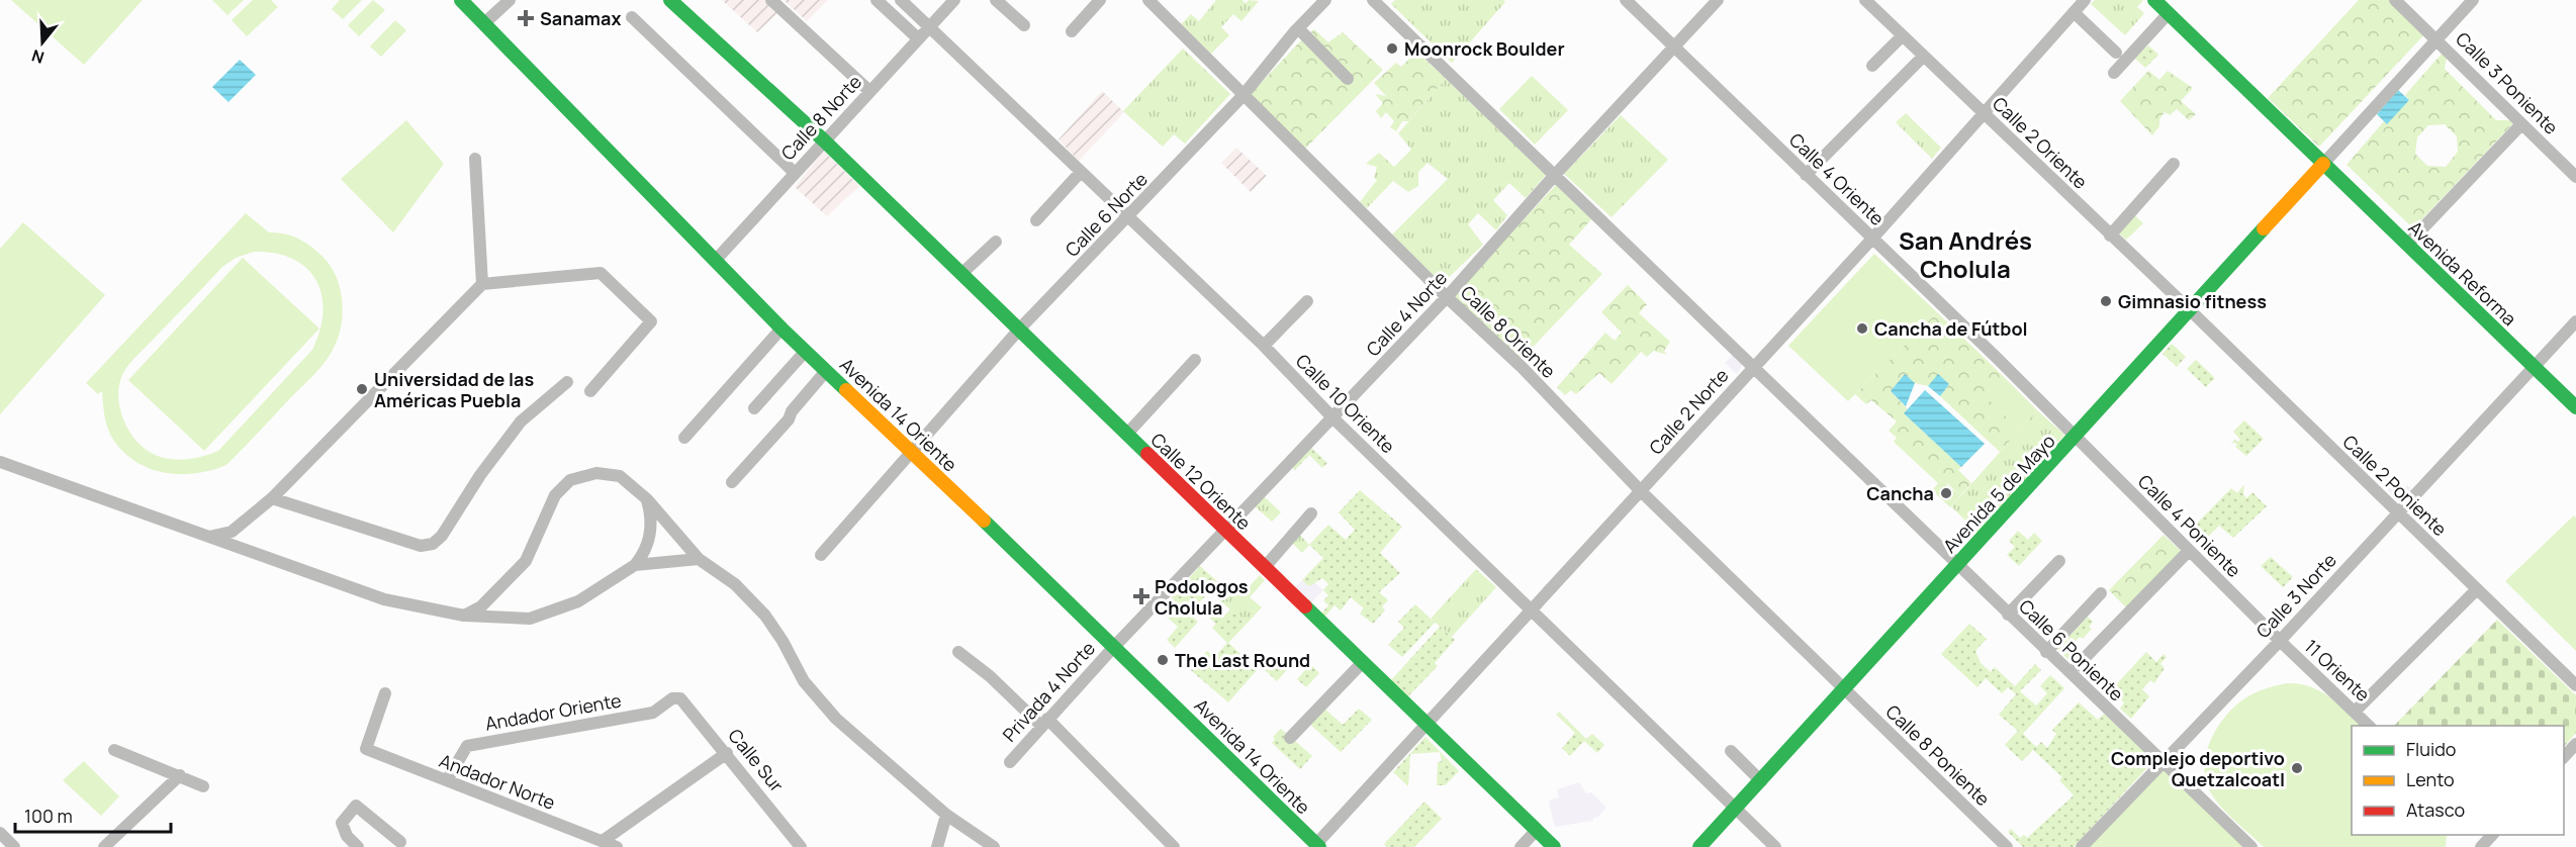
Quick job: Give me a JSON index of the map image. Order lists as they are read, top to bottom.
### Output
{
  "streets": {
    "main road": [
      "Avenida Reforma",
      "Avenida 14 Oriente",
      "Calle 12 Oriente",
      "Avenida 5 de Mayo"
    ],
    "street": [
      "Calle 3 Poniente",
      "Calle 8 Norte",
      "Calle 2 Oriente",
      "Calle 4 Oriente",
      "Calle 6 Norte",
      "Calle 4 Norte",
      "Calle 8 Oriente",
      "Calle 10 Oriente",
      "Calle 2 Norte",
      "Calle 2 Poniente",
      "Calle 4 Poniente",
      "Calle 3 Norte",
      "Calle 6 Poniente",
      "11 Oriente",
      "Privada 4 Norte",
      "Andador Oriente",
      "Calle 8 Poniente",
      "Calle Sur",
      "Andador Norte"
    ]
  },
  "crossings": [
    ["Calle 8 Norte", "Calle 10 Oriente"],
    ["Calle 8 Norte", "Avenida 14 Oriente"],
    ["Calle 8 Norte", "Calle 12 Oriente"],
    ["Calle 2 Oriente", "Calle 2 Norte"],
    ["Calle 2 Oriente", "Calle 2 Poniente"],
    ["Calle 2 Oriente", "Avenida 5 de Mayo"],
    ["Calle 4 Oriente", "Calle 4 Norte"],
    ["Calle 4 Oriente", "Calle 2 Norte"],
    ["Calle 4 Oriente", "Avenida 5 de Mayo"],
    ["Calle 4 Oriente", "Calle 4 Poniente"],
    ["Calle 6 Norte", "Calle 8 Oriente"],
    ["Calle 6 Norte", "Calle 10 Oriente"],
    ["Calle 6 Norte", "Avenida 14 Oriente"],
    ["Calle 6 Norte", "Calle 12 Oriente"],
    ["Avenida Reforma", "Avenida 5 de Mayo"],
    ["Avenida Reforma", "Calle 3 Norte"],
    ["Calle 4 Norte", "Calle 8 Oriente"],
    ["Calle 4 Norte", "Calle 10 Oriente"],
    ["Calle 4 Norte", "Avenida 14 Oriente"],
    ["Calle 4 Norte", "Calle 12 Oriente"],
    ["Calle 4 Norte", "Calle 6 Poniente"],
    ["Calle 4 Norte", "Privada 4 Norte"],
    ["Calle 8 Oriente", "Calle 2 Norte"],
    ["Calle 8 Oriente", "Avenida 5 de Mayo"],
    ["Calle 8 Oriente", "Calle 8 Poniente"],
    ["Calle 10 Oriente", "Calle 2 Norte"],
    ["Calle 10 Oriente", "Avenida 5 de Mayo"],
    ["Calle 2 Norte", "Avenida 14 Oriente"],
    ["Calle 2 Norte", "Calle 12 Oriente"],
    ["Calle 2 Norte", "Calle 6 Poniente"],
    ["Avenida 14 Oriente", "Privada 4 Norte"],
    ["Calle 2 Poniente", "Avenida 5 de Mayo"],
    ["Calle 2 Poniente", "Calle 3 Norte"],
    ["Avenida 5 de Mayo", "Calle 4 Poniente"],
    ["Avenida 5 de Mayo", "Calle 6 Poniente"],
    ["Avenida 5 de Mayo", "Calle 8 Poniente"],
    ["Calle 4 Poniente", "Calle 3 Norte"],
    ["Calle 4 Poniente", "11 Oriente"],
    ["Calle 3 Norte", "Calle 6 Poniente"],
    ["Calle 3 Norte", "11 Oriente"],
    ["Andador Oriente", "Calle Sur"],
    ["Andador Oriente", "Andador Norte"]
  ],
  "districts": ["San Andrés Cholula"],
  "places": {
    "health": ["Sanamax", "Podologos Cholula"],
    "other": [
      "Moonrock Boulder",
      "Gimnasio fitness",
      "Cancha de Fútbol",
      "Universidad de las Américas Puebla",
      "Cancha",
      "The Last Round",
      "Complejo deportivo Quetzalcoatl"
    ]
  },
  "legend": ["Fluido", "Lento", "Atasco"],
  "scale_bar": "100 m",
  "north": "bottom"
}
